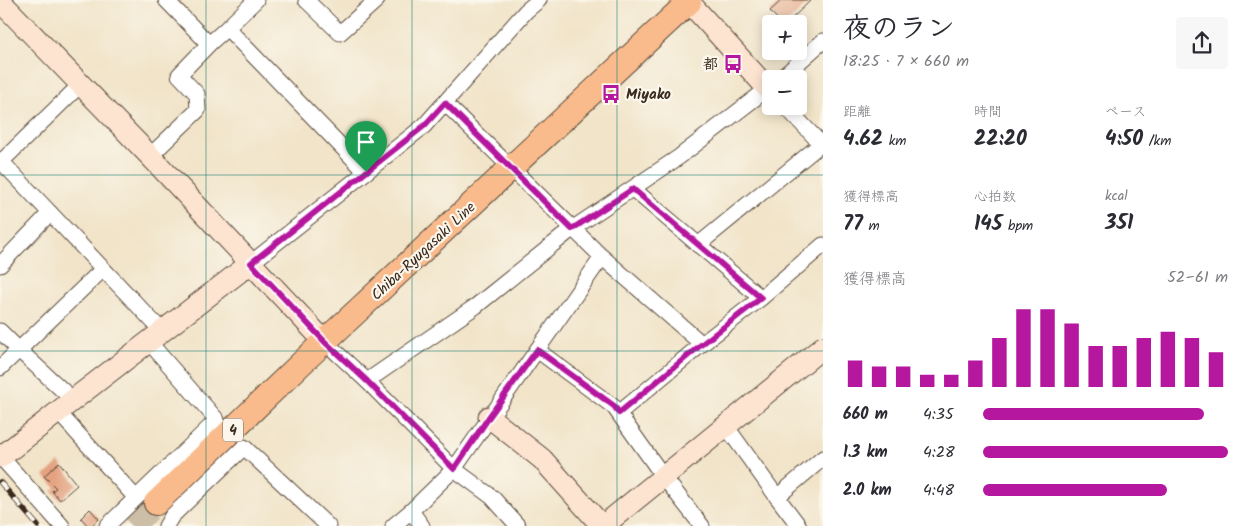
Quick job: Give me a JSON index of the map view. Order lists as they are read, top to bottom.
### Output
{
  "streets": {
    "main road": ["Chiba-Ryugasaki Line", "4"]
  },
  "places": {
    "bus stop": ["都", "Miyako"]
  },
  "page": {
    "heading": ["夜のラン", "18:25 · 7 × 660 m"],
    "map_buttons": ["+", "−"],
    "stats": [
      ["距離", "4.62 km"],
      ["時間", "22:20"],
      ["ペース", "4:50 /km"],
      ["獲得標高", "77 m"],
      ["心拍数", "145 bpm"],
      ["kcal", "351"]
    ],
    "chart": ["獲得標高", "52–61 m"],
    "list": [
      {
        "name": "660 m",
        "note": "4:35"
      },
      {
        "name": "1.3 km",
        "note": "4:28"
      },
      {
        "name": "2.0 km",
        "note": "4:48"
      }
    ]
  }
}
